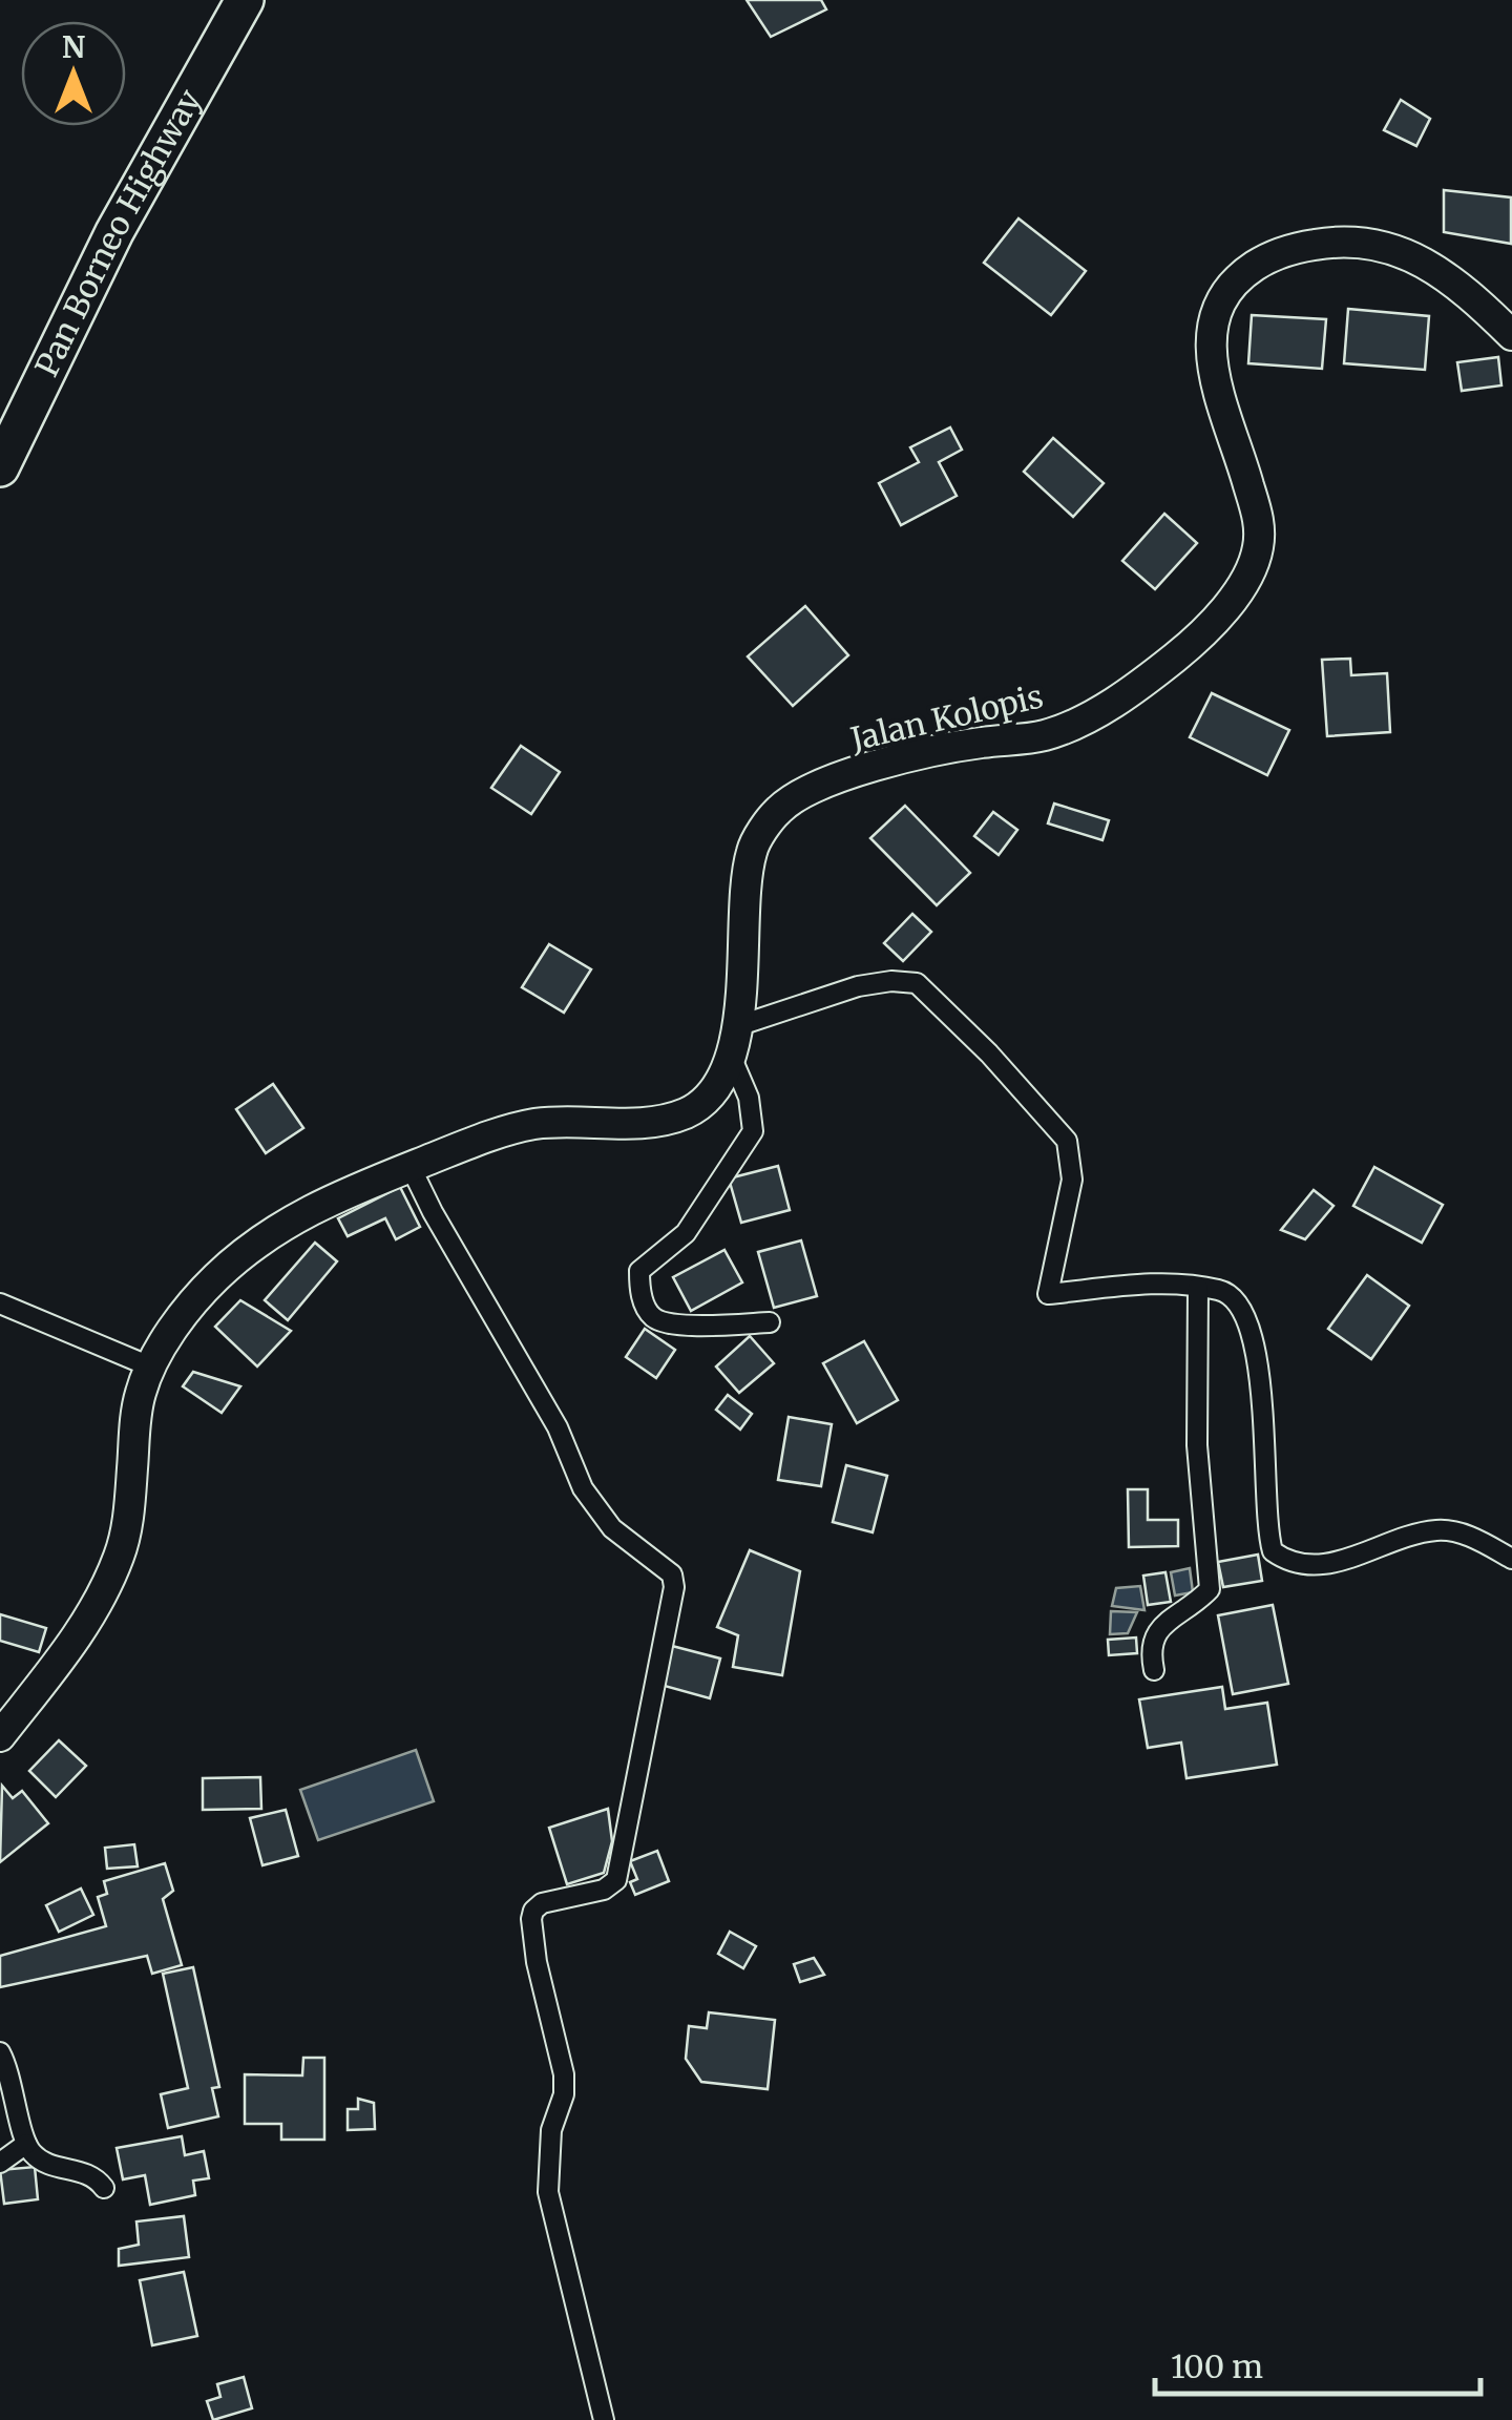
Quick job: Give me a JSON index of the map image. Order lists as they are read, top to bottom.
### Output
{
  "streets": {
    "highway": ["Pan Borneo Highway"],
    "street": ["Jalan Kolopis"]
  },
  "scale_bar": "100 m",
  "north": "top"
}
